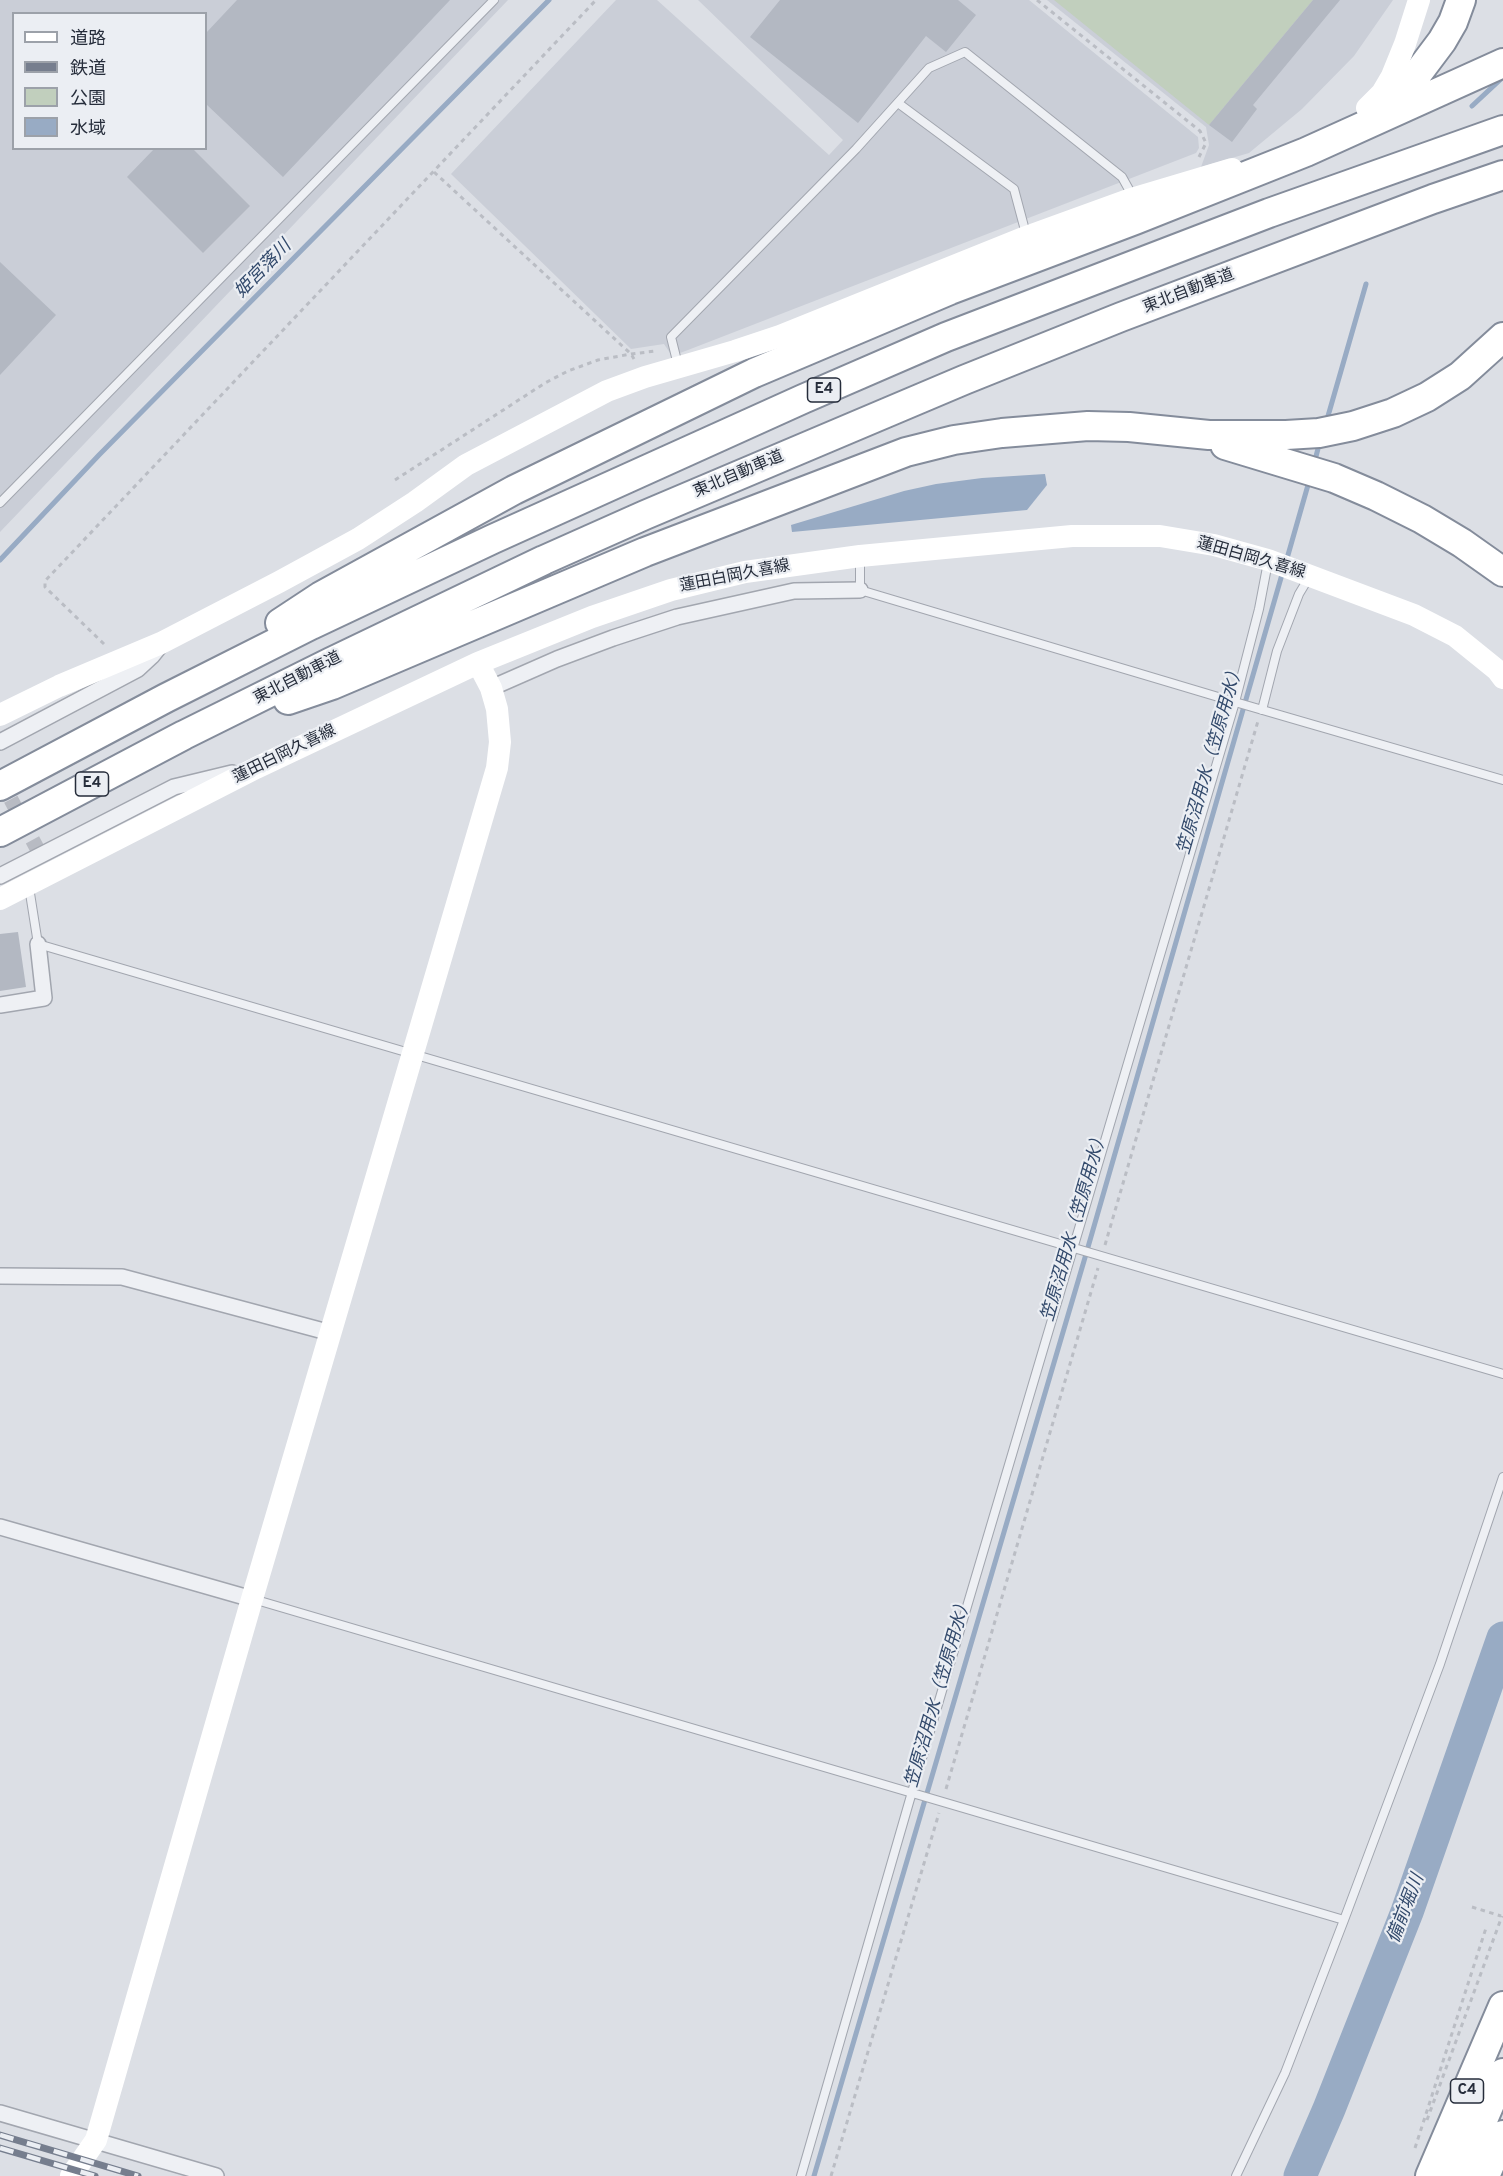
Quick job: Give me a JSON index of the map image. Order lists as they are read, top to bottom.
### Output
{
  "streets": {
    "highway": ["東北自動車道", "E4", "C4"],
    "street": ["蓮田白岡久喜線"]
  },
  "water": ["姫宮落川", "笠原沼用水（笠原用水）", "備前堀川"],
  "legend": [
    "道路",
    "鉄道",
    "公園",
    "水域"
  ]
}
